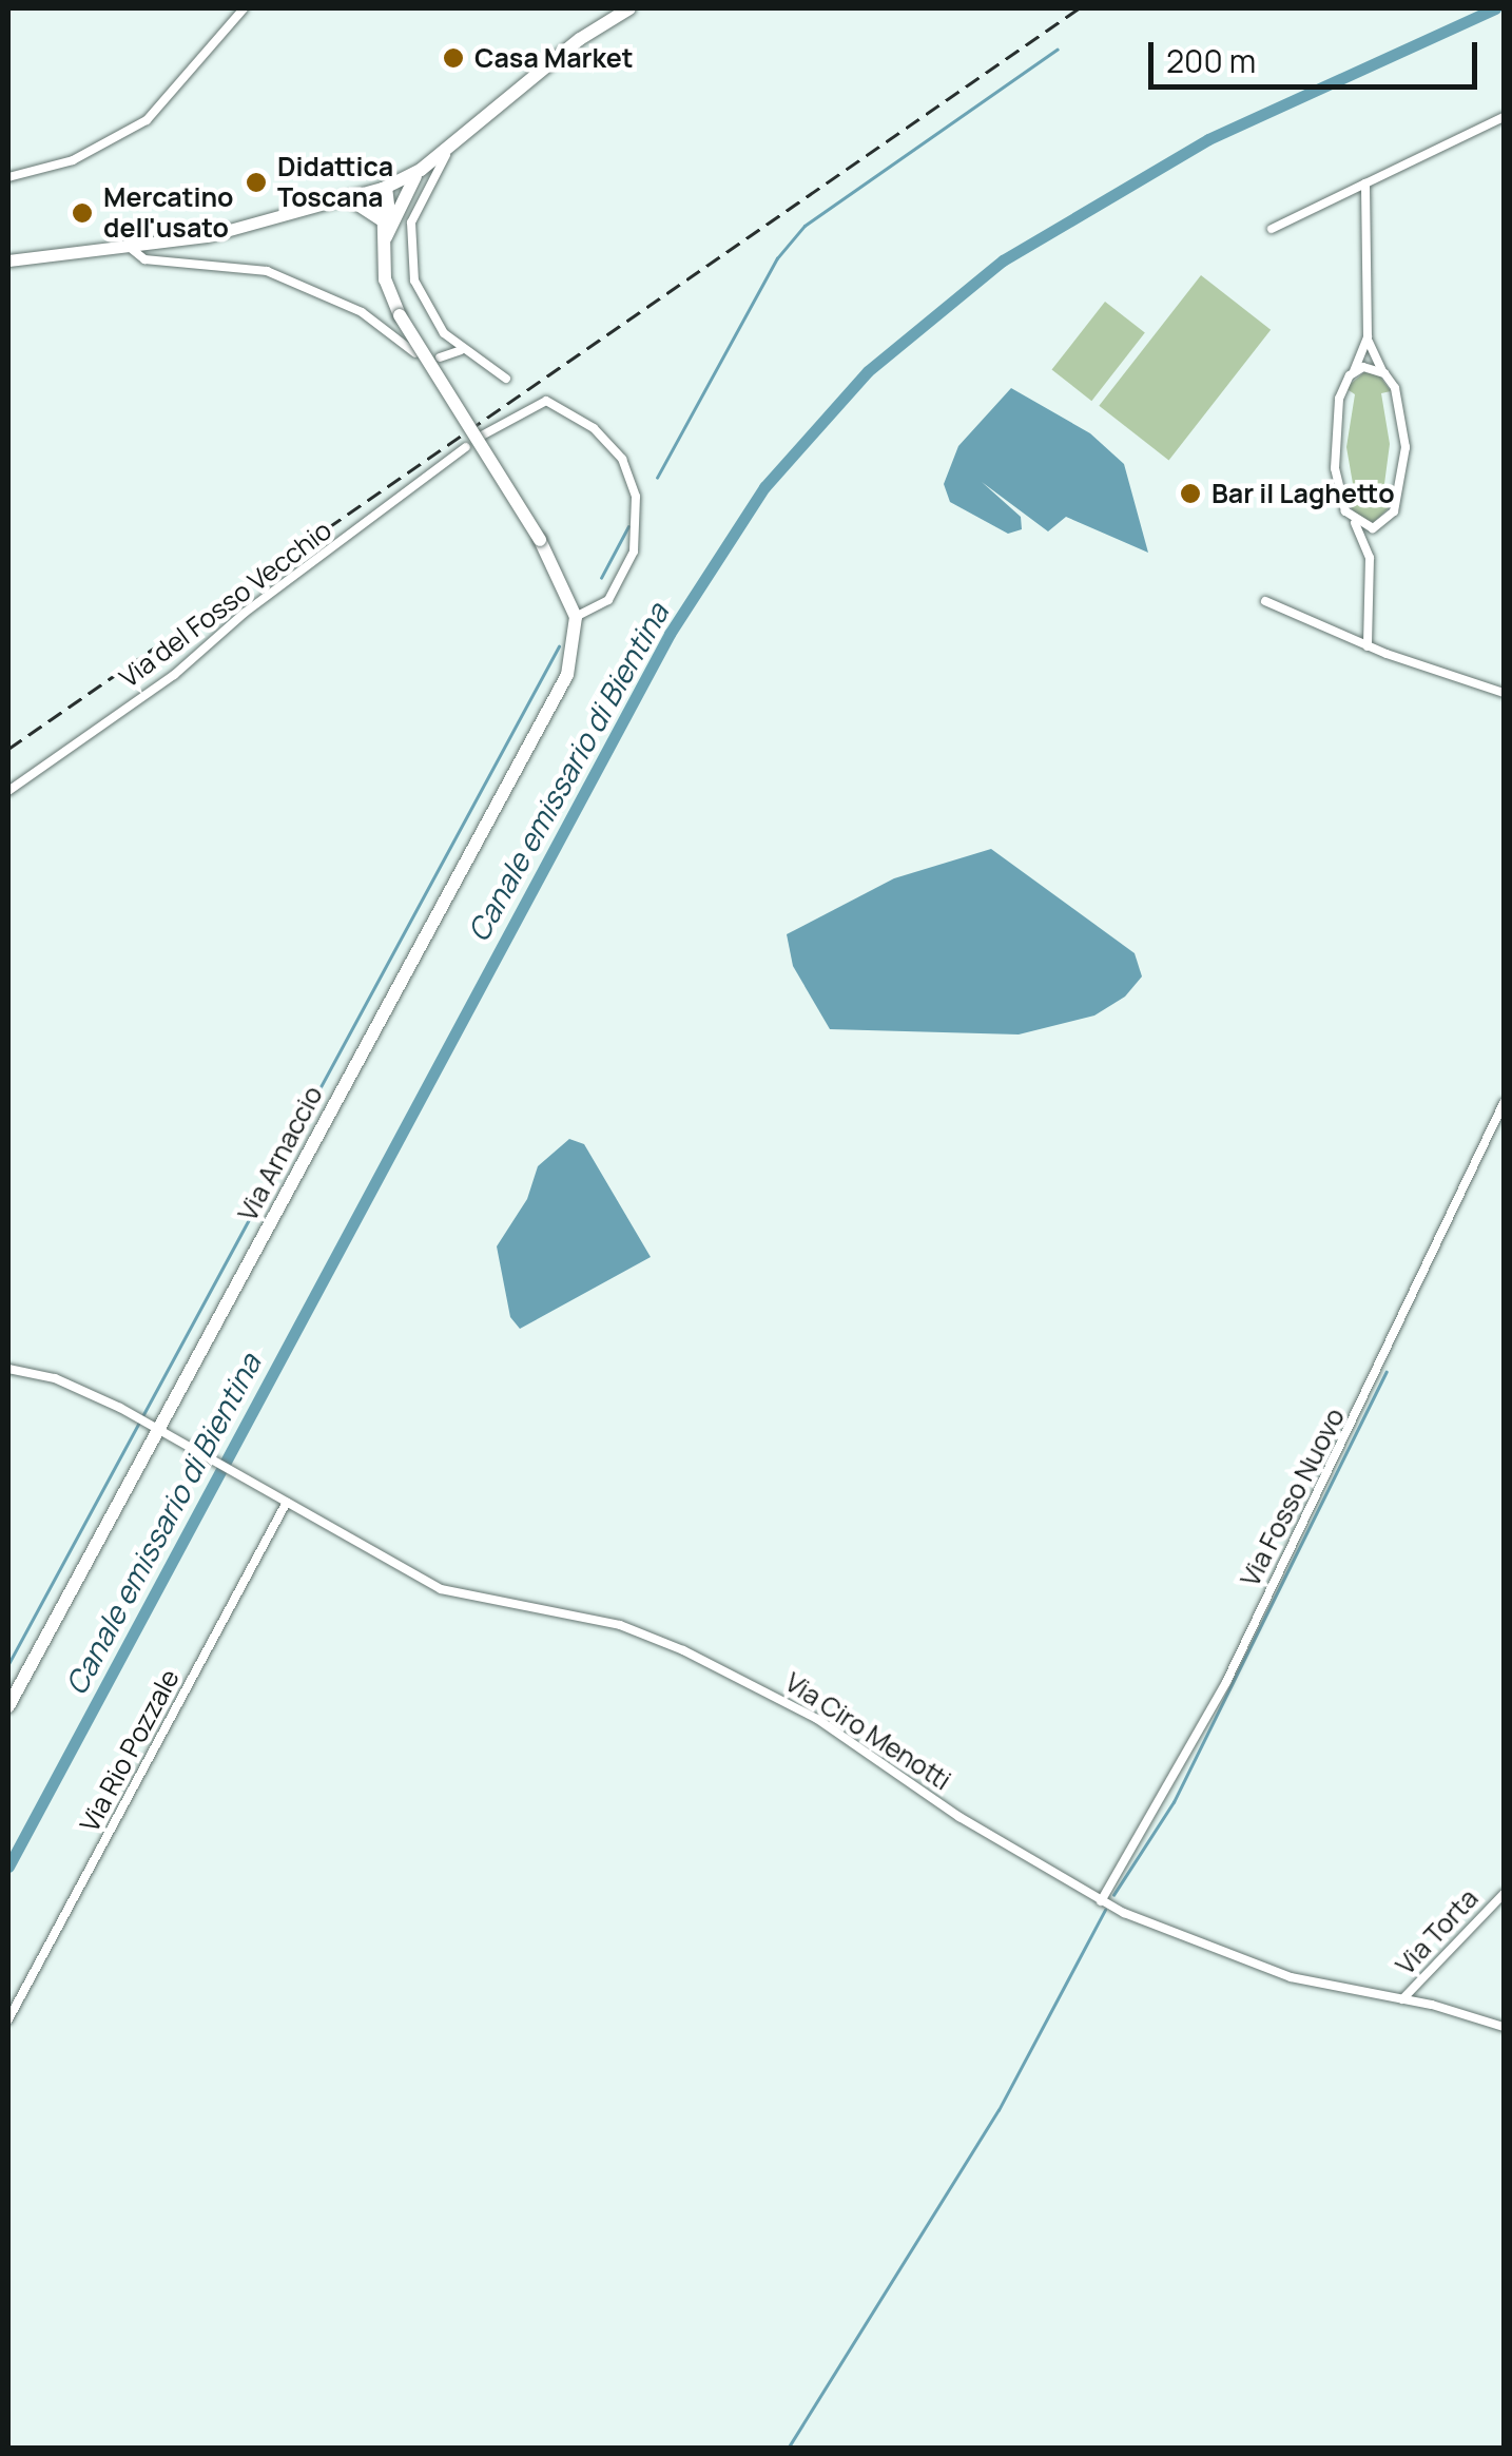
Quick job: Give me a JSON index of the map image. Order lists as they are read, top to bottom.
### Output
{
  "streets": {
    "main road": ["Via Arnaccio"],
    "street": [
      "Via del Fosso Vecchio",
      "Via Fosso Nuovo",
      "Via Ciro Menotti",
      "Via Rio Pozzale",
      "Via Torta"
    ]
  },
  "crossings": [
    ["Via Arnaccio", "Via Ciro Menotti"],
    ["Via Fosso Nuovo", "Via Ciro Menotti"],
    ["Via Ciro Menotti", "Via Rio Pozzale"],
    ["Via Ciro Menotti", "Via Torta"]
  ],
  "water": ["Canale emissario di Bientina"],
  "places": [
    "Casa Market",
    "Didattica Toscana",
    "Mercatino dell'usato",
    "Bar il Laghetto"
  ],
  "scale_bar": "200 m"
}
